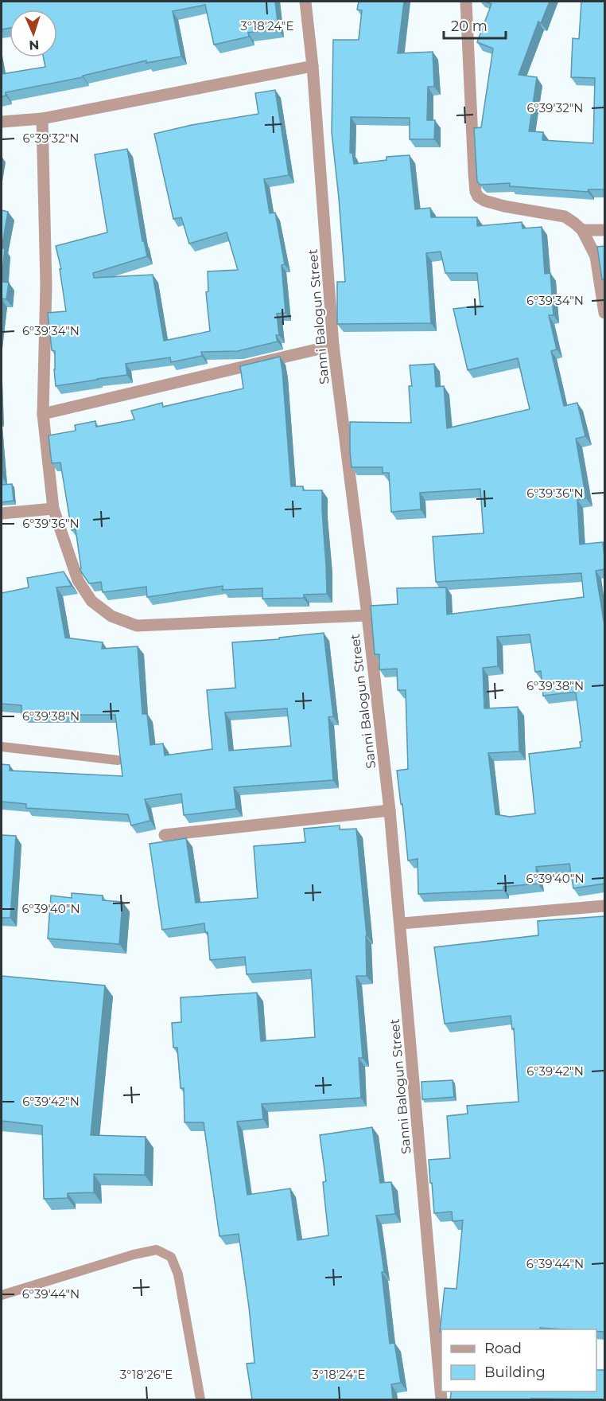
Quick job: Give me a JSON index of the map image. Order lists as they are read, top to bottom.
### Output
{
  "streets": {
    "street": ["Sanni Balogun Street"]
  },
  "legend": ["Road", "Building"],
  "scale_bar": "20 m",
  "north": "bottom",
  "coordinates": [
    "3°18'24\"E",
    "6°39'32\"N",
    "6°39'34\"N",
    "6°39'36\"N",
    "6°39'38\"N",
    "6°39'40\"N",
    "6°39'42\"N",
    "6°39'44\"N",
    "3°18'26\"E"
  ]
}
